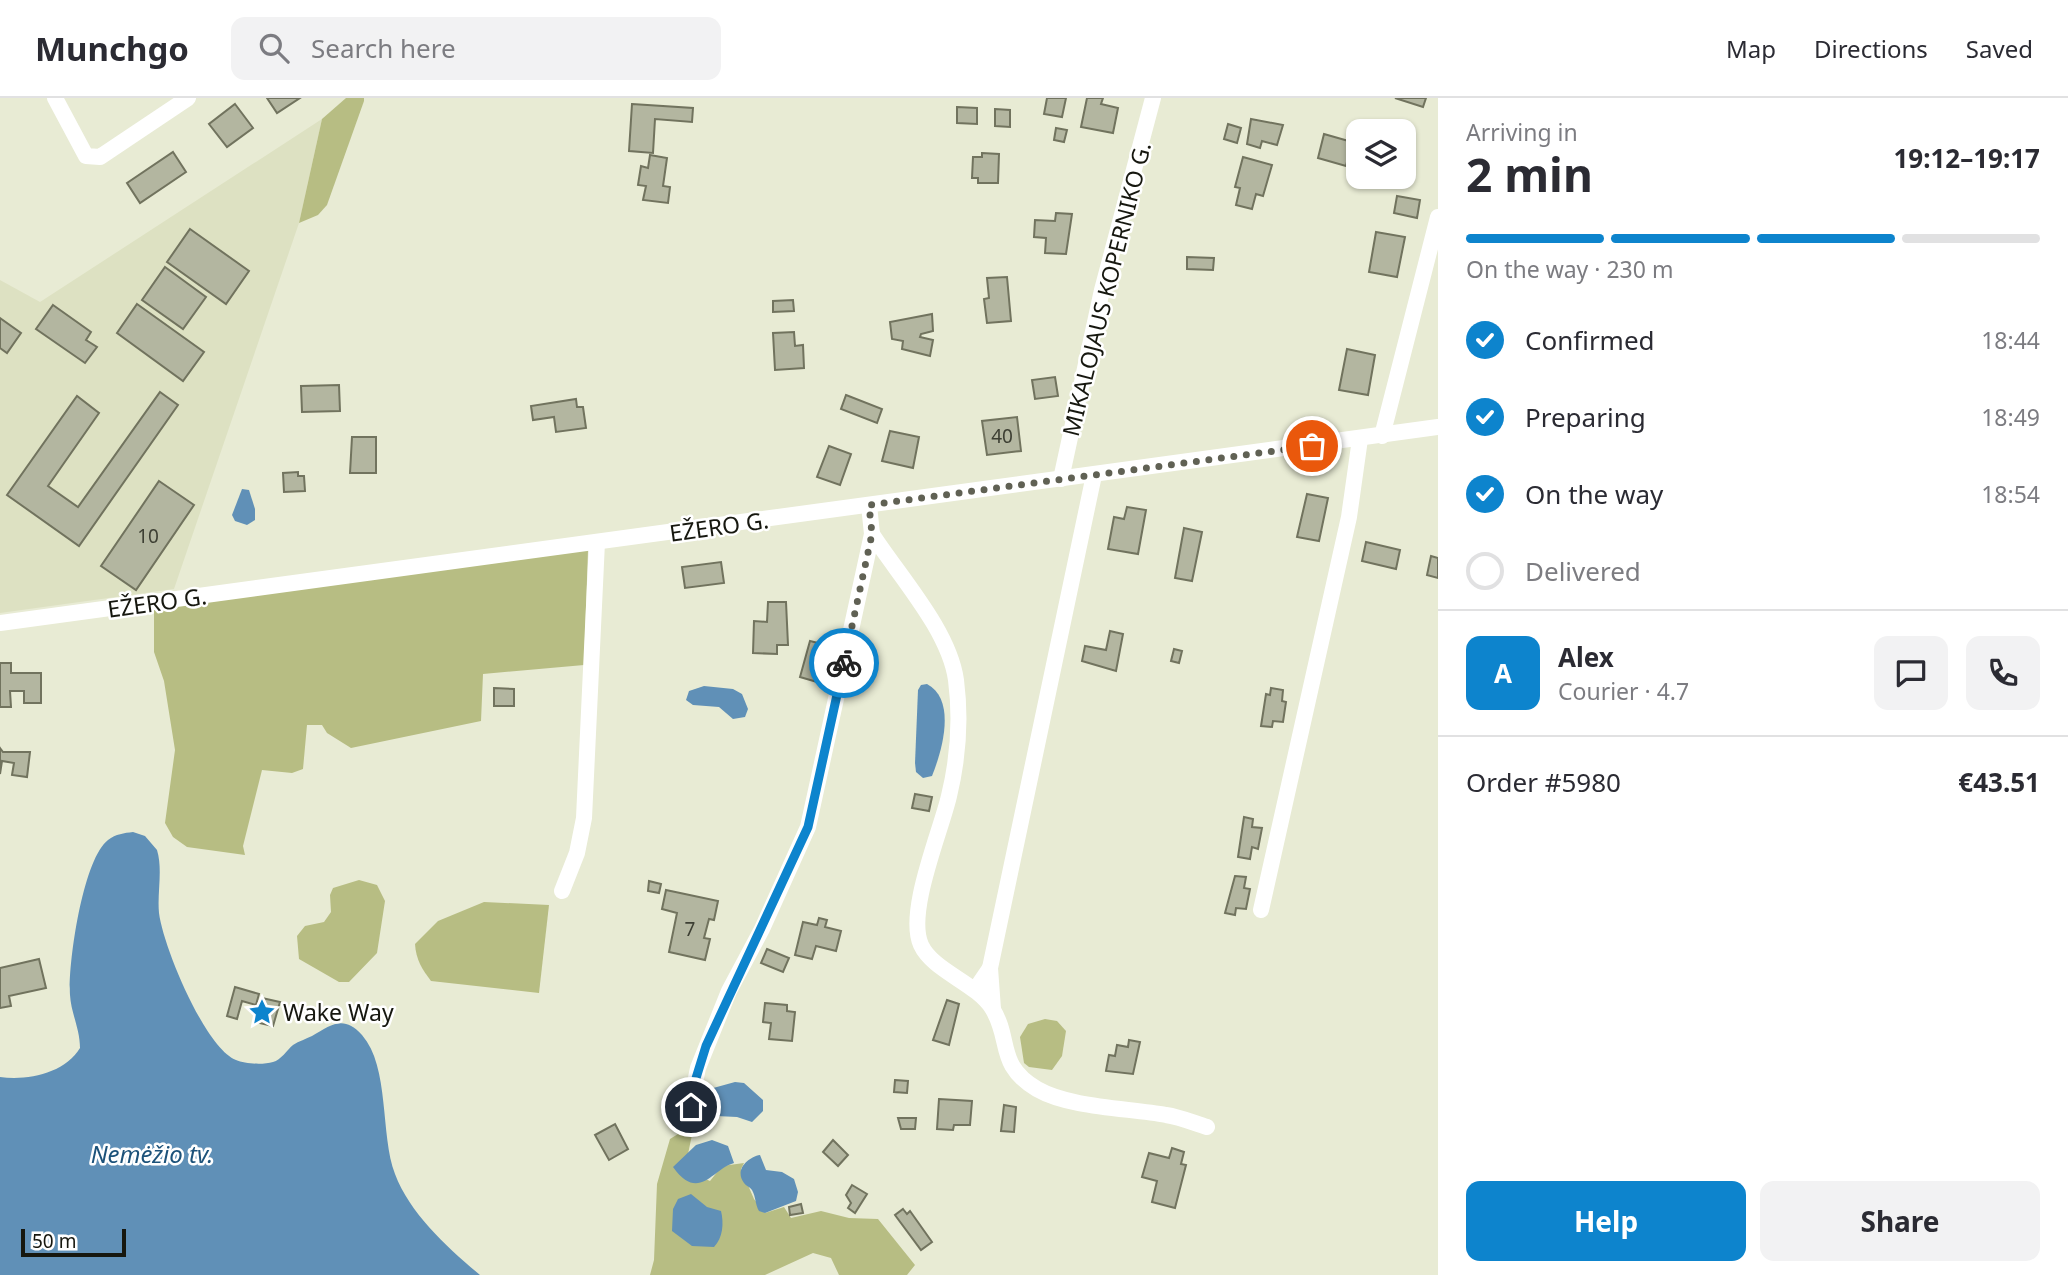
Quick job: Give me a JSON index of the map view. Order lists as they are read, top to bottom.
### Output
{
  "streets": {
    "street": ["MIKALOJAUS KOPERNIKO G.", "EŽERO G."]
  },
  "crossings": [
    ["MIKALOJAUS KOPERNIKO G.", "EŽERO G."]
  ],
  "water": ["Nemėžio tv."],
  "places": {
    "place": ["Wake Way"]
  },
  "house_numbers": ["40", "10", "7"],
  "scale_bar": "50 m",
  "page": {
    "header": "Munchgo",
    "search": "Search here",
    "nav": ["Map", "Directions", "Saved"],
    "heading": ["2 min", "Arriving in", "19:12–19:17"],
    "panel": [
      "Alex",
      "Courier · 4.7",
      "Order #5980",
      "€43.51"
    ],
    "bar": "On the way · 230 m",
    "list": [
      ["Confirmed", "18:44"],
      ["Preparing", "18:49"],
      ["On the way", "18:54"],
      "Delivered"
    ],
    "round": "A",
    "buttons": ["Help", "Share"],
    "scale": "50 m"
  }
}
